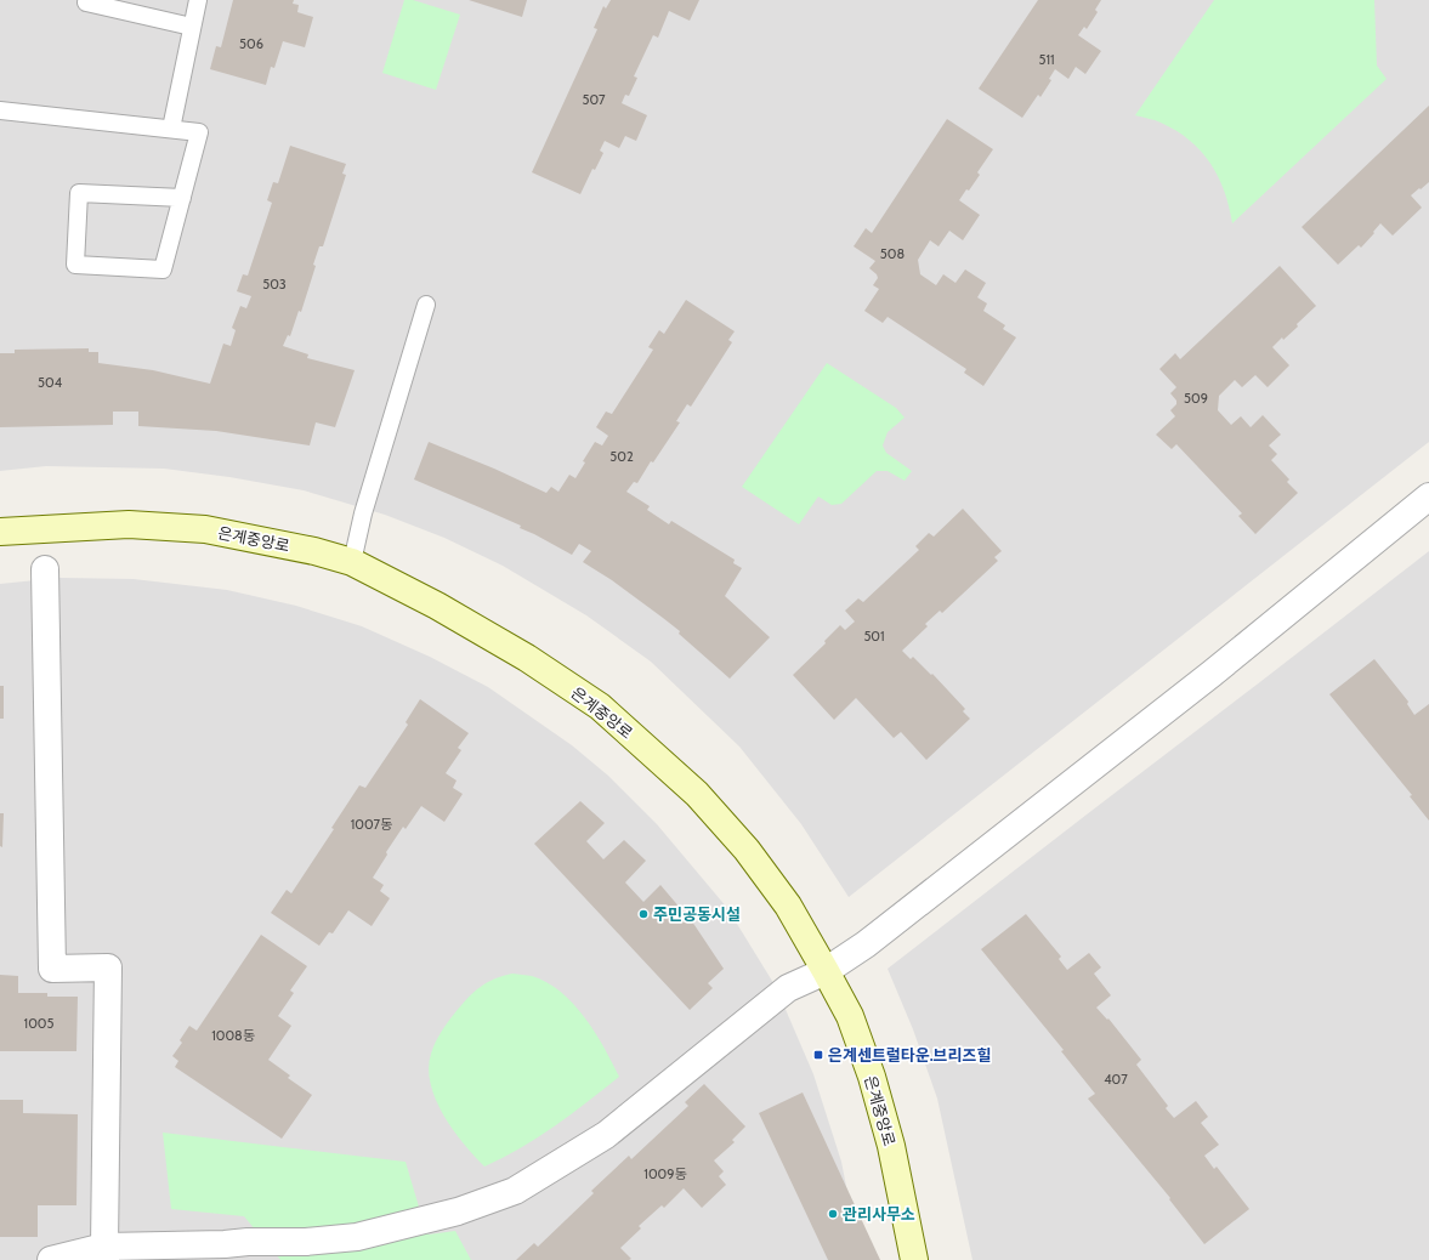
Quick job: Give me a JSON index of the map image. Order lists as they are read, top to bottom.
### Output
{
  "streets": {
    "street": ["은계중앙로"]
  },
  "places": {
    "other": ["주민공동시설", "관리사무소"],
    "transit": ["은계센트럴타운.브리즈힐"]
  },
  "house_numbers": [
    "506",
    "511",
    "507",
    "508",
    "503",
    "504",
    "509",
    "502",
    "501",
    "1007동",
    "1005",
    "1008동",
    "407",
    "1009동"
  ]
}
